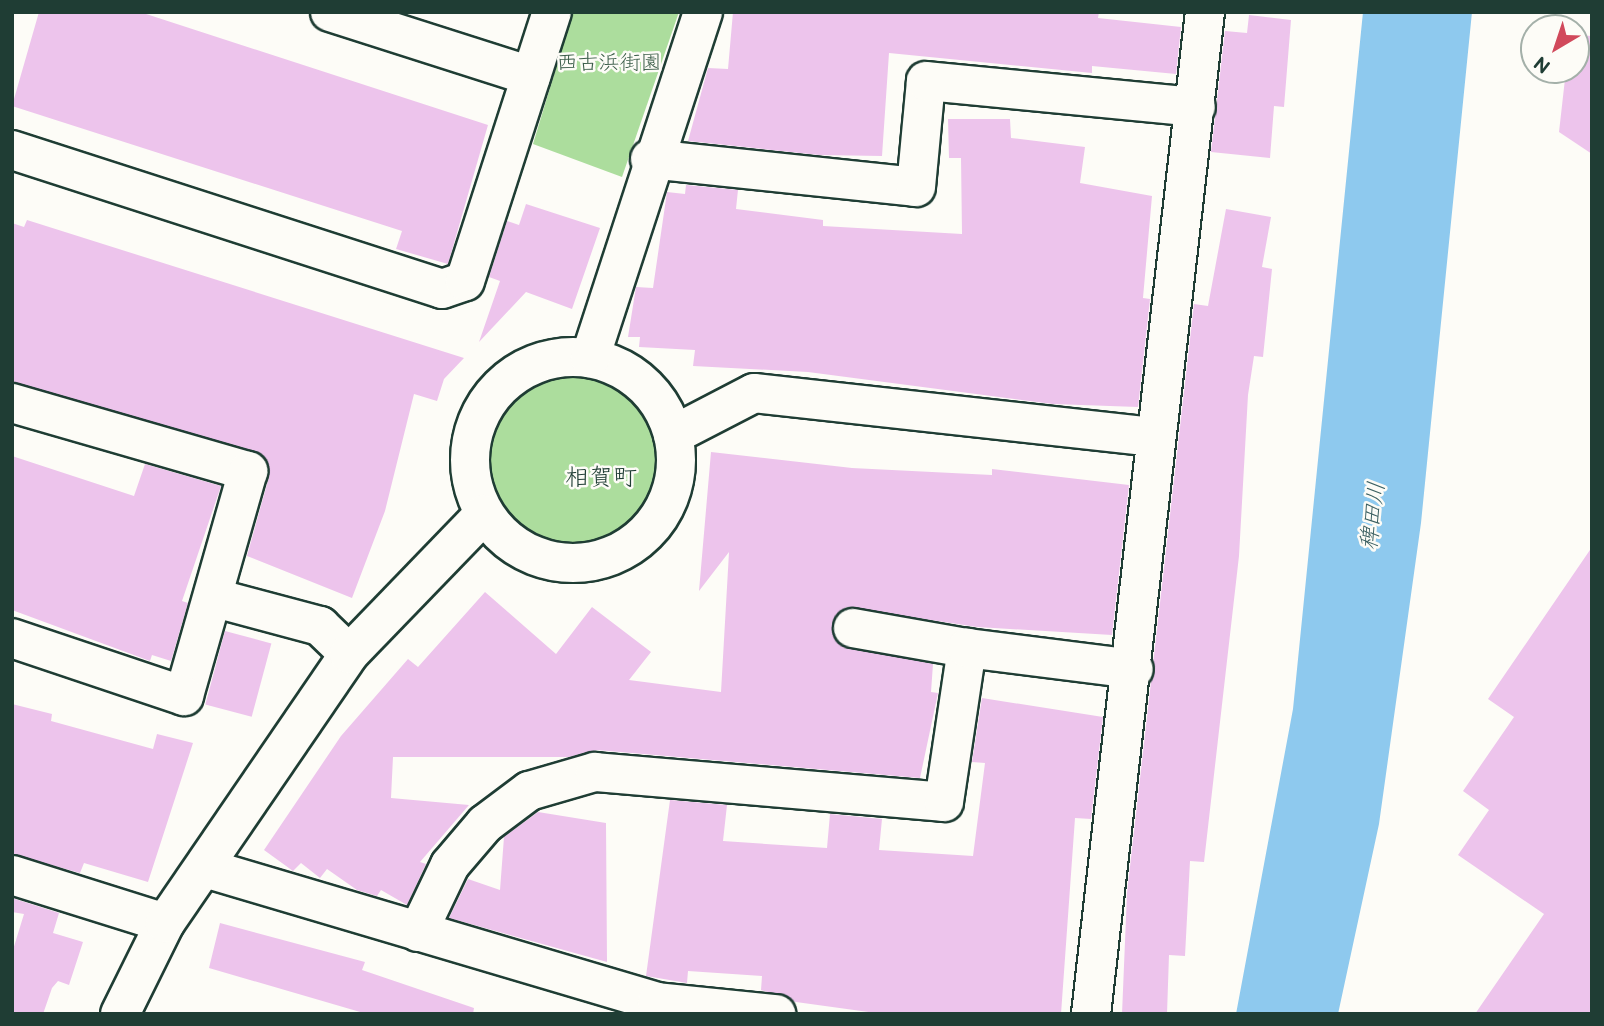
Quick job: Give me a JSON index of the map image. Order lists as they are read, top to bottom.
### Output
{
  "districts": ["相賀町"],
  "water": ["稗田川"],
  "parks": ["西古浜街園"],
  "north": "bottom left"
}
